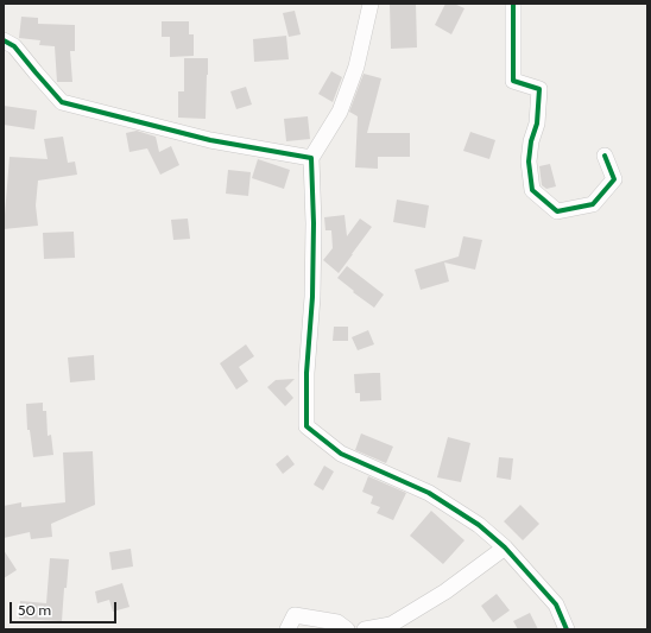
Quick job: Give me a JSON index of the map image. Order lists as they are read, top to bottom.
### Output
{
  "scale_bar": "50 m"
}
